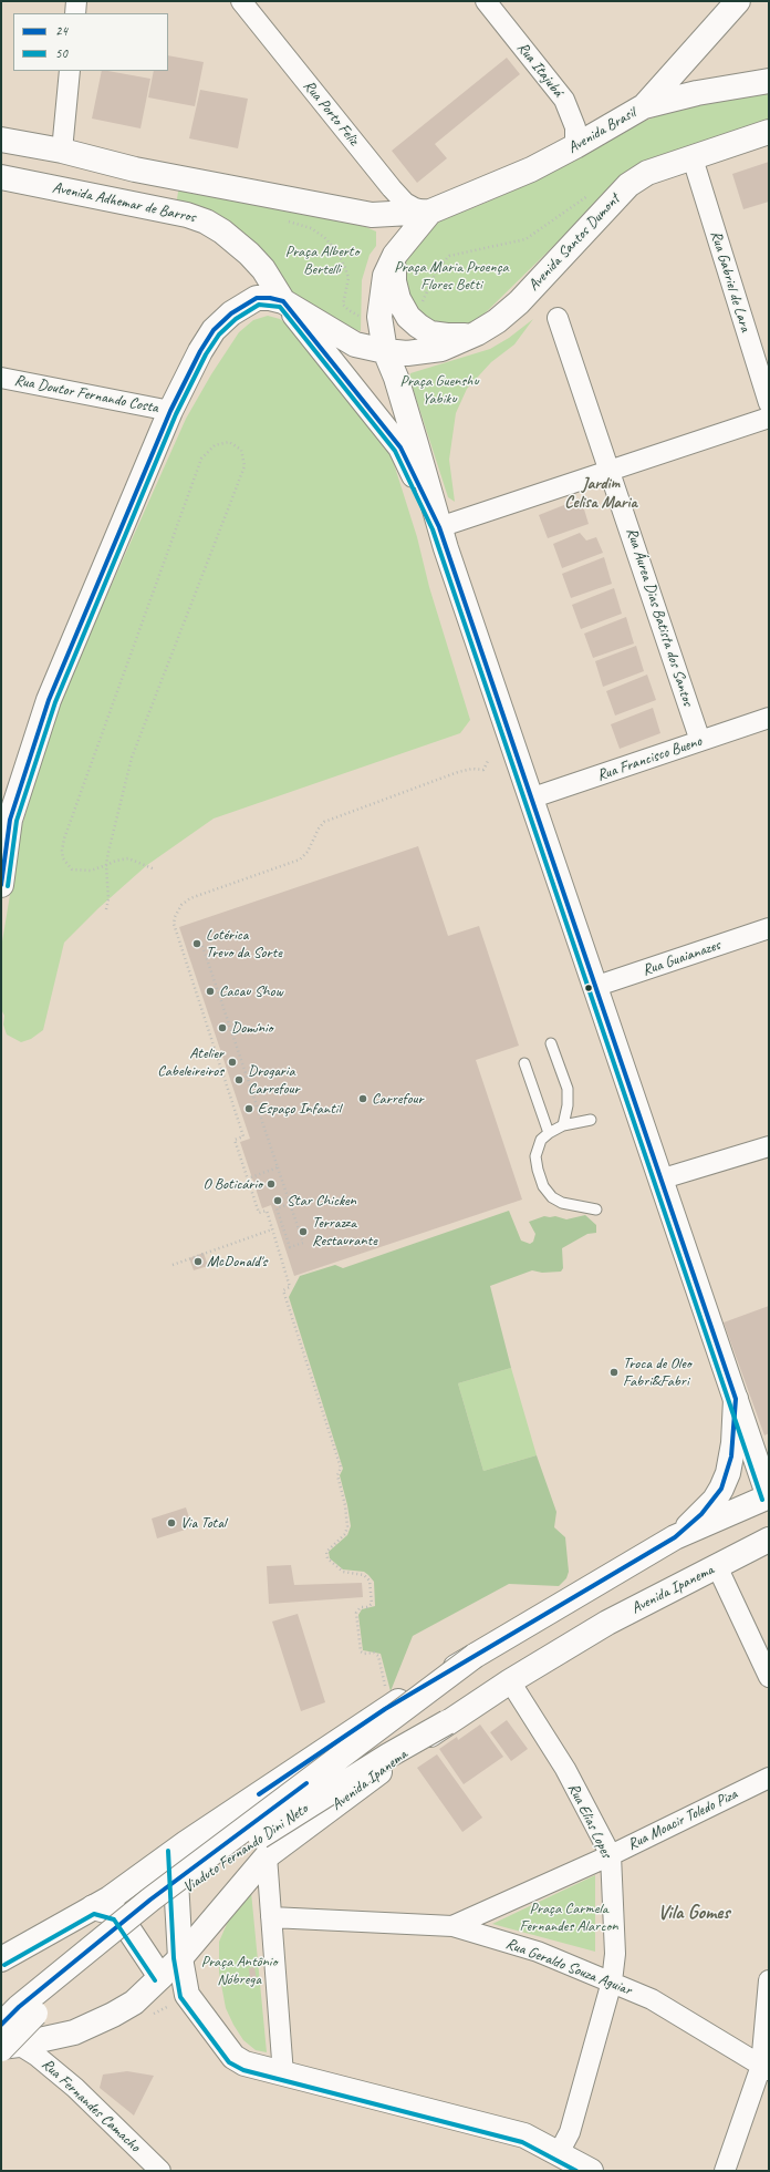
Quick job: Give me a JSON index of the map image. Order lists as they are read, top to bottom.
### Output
{
  "streets": {
    "main road": [
      "Avenida Brasil",
      "Avenida Adhemar de Barros",
      "Avenida Santos Dumont",
      "Avenida Ipanema",
      "Viaduto Fernando Dini Neto"
    ],
    "street": [
      "Rua Itajubá",
      "Rua Porto Feliz",
      "Rua Gabriel de Lara",
      "Rua Doutor Fernando Costa",
      "Rua Áurea Dias Batista dos Santos",
      "Rua Francisco Bueno",
      "Rua Guaianazes",
      "Rua Moacir Toledo Piza",
      "Rua Elias Lopes",
      "Rua Geraldo Souza Aguiar",
      "Rua Fernandes Camacho"
    ]
  },
  "crossings": [
    ["Rua Itajubá", "Avenida Brasil"],
    ["Rua Porto Feliz", "Avenida Brasil"],
    ["Avenida Adhemar de Barros", "Avenida Santos Dumont"],
    ["Avenida Santos Dumont", "Rua Gabriel de Lara"],
    ["Rua Áurea Dias Batista dos Santos", "Rua Francisco Bueno"],
    ["Avenida Ipanema", "Rua Elias Lopes"],
    ["Avenida Ipanema", "Viaduto Fernando Dini Neto"],
    ["Avenida Ipanema", "Rua Fernandes Camacho"],
    ["Rua Moacir Toledo Piza", "Rua Elias Lopes"],
    ["Rua Moacir Toledo Piza", "Rua Geraldo Souza Aguiar"],
    ["Rua Elias Lopes", "Rua Geraldo Souza Aguiar"],
    ["Viaduto Fernando Dini Neto", "Rua Fernandes Camacho"]
  ],
  "districts": ["Jardim Celisa Maria", "Vila Gomes"],
  "parks": [
    "Praça Alberto Bertelli",
    "Praça Maria Proença Flores Betti",
    "Praça Guenshu Yabiku",
    "Praça Carmela Fernandes Alarcon",
    "Praça Antônio Nóbrega"
  ],
  "places": [
    "Lotérica Trevo da Sorte",
    "Cacau Show",
    "Domínio",
    "Atelier Cabeleireiros",
    "Drogaria Carrefour",
    "Carrefour",
    "Espaço Infantil",
    "O Boticário",
    "Star Chicken",
    "Terrazza Restaurante",
    "McDonald's",
    "Troca de Oleo Fabri&Fabri",
    "Via Total"
  ],
  "lines": ["transit line 24", "transit line 50"],
  "legend": ["24", "50"]
}
